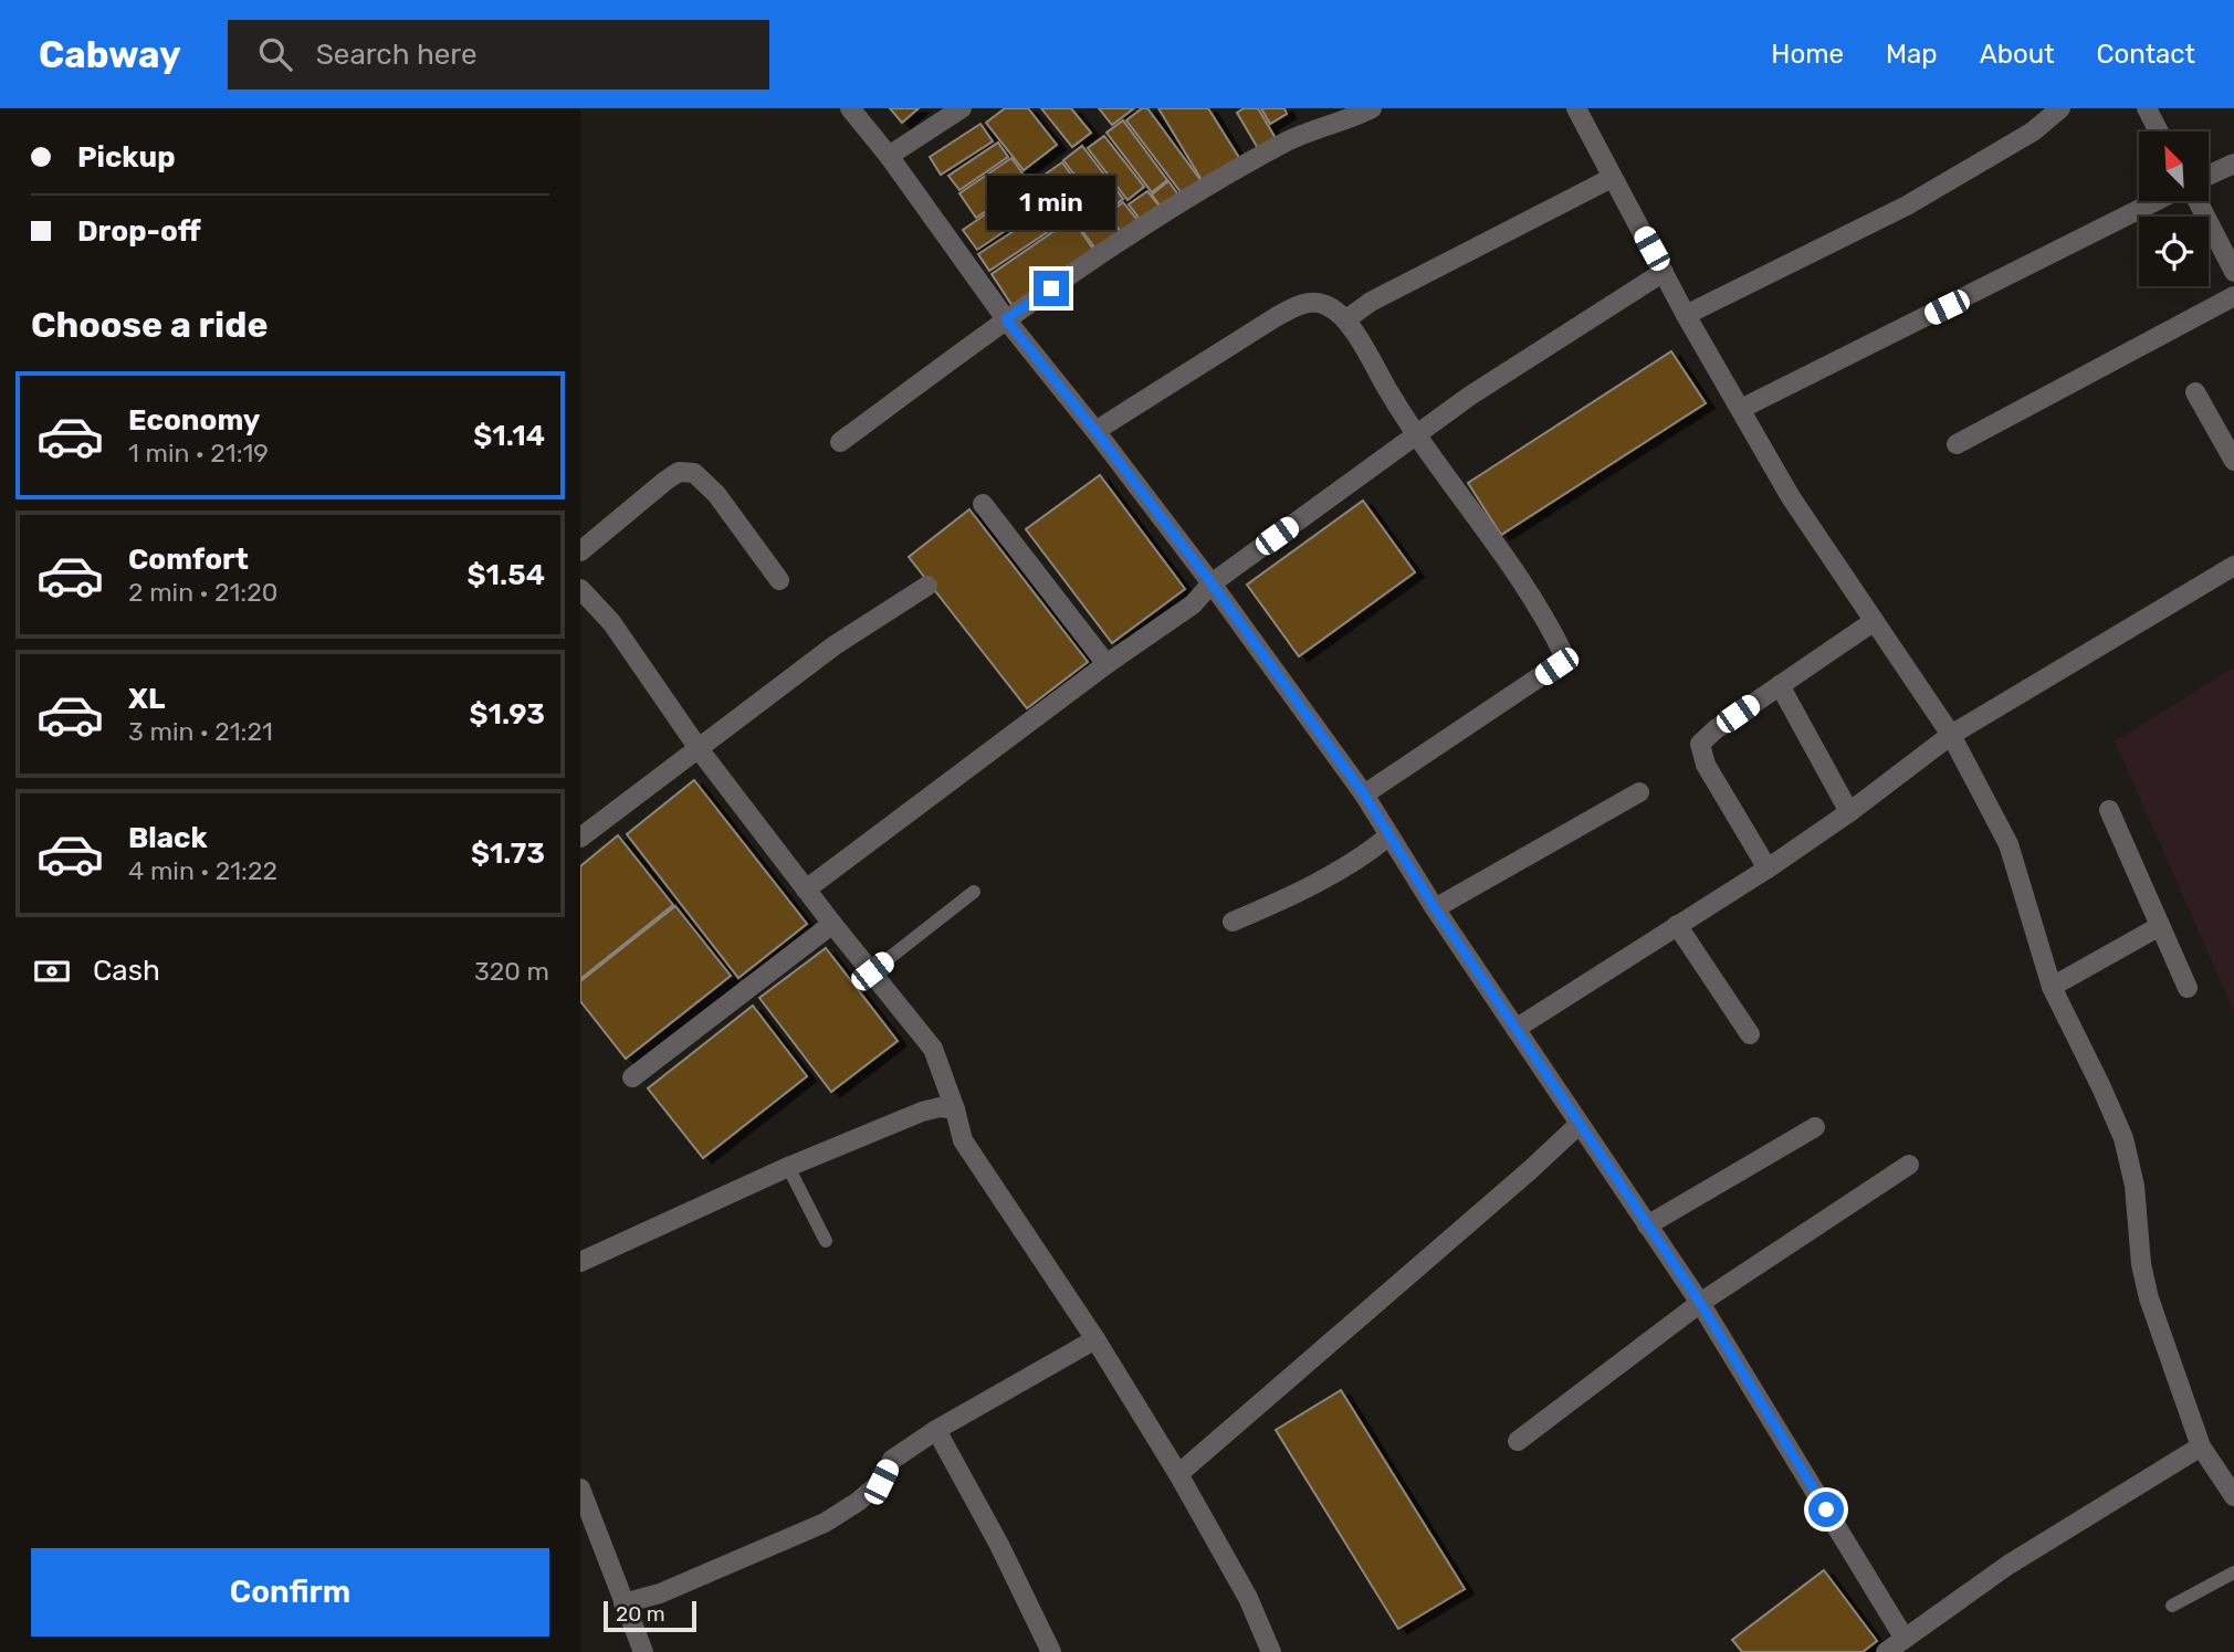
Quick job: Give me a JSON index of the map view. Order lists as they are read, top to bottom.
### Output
{
  "scale_bar": "20 m",
  "north": "top left",
  "page": {
    "header": "Cabway",
    "search": "Search here",
    "nav": [
      "Home",
      "Map",
      "About",
      "Contact"
    ],
    "banner": ["Pickup", "Drop-off"],
    "bubble": "1 min",
    "heading": "Choose a ride",
    "list": [
      {
        "name": "Economy",
        "note": "1 min · 21:19",
        "value": "$1.14"
      },
      {
        "name": "Comfort",
        "note": "2 min · 21:20",
        "value": "$1.54"
      },
      {
        "name": "XL",
        "note": "3 min · 21:21",
        "value": "$1.93"
      },
      {
        "name": "Black",
        "note": "4 min · 21:22",
        "value": "$1.73"
      }
    ],
    "pay": ["Cash", "320 m"],
    "buttons": "Confirm",
    "scale": "20 m"
  }
}
